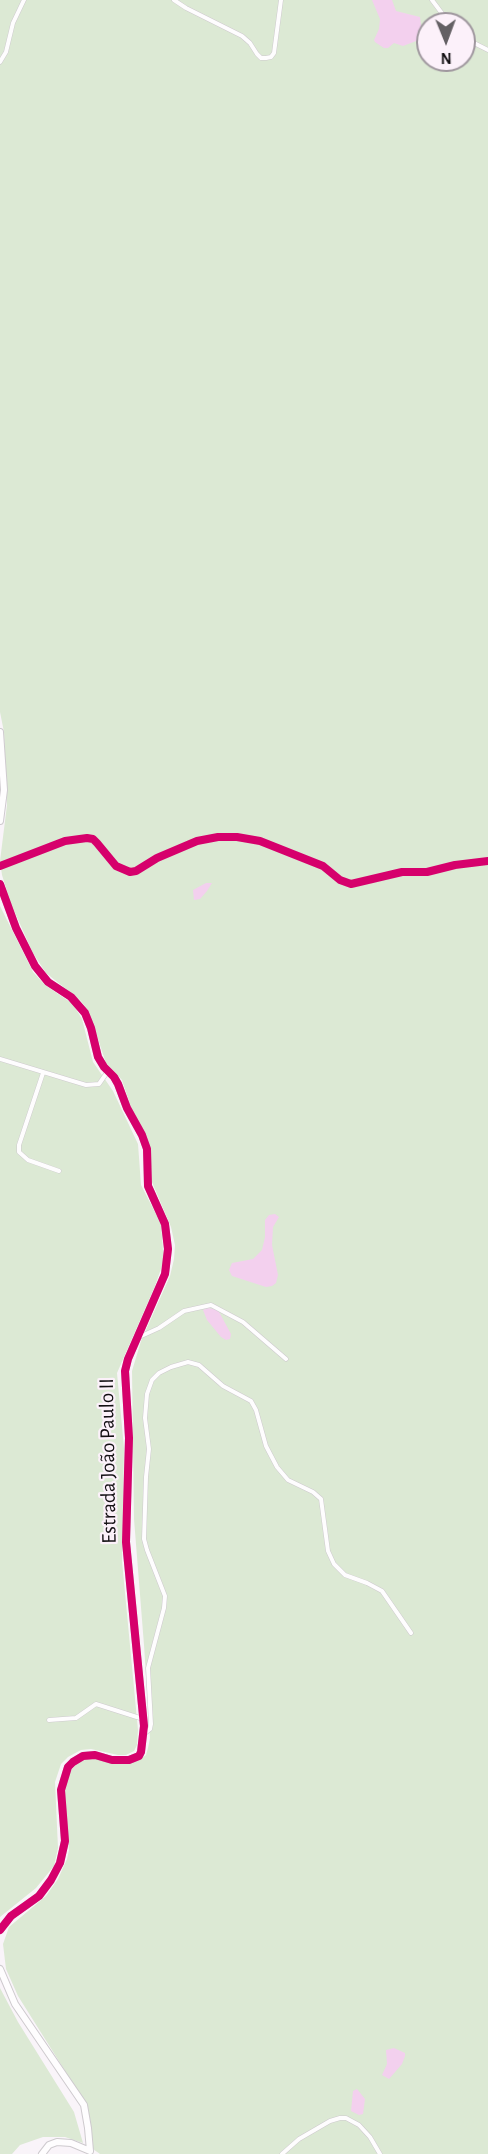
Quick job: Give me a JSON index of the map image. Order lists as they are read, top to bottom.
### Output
{
  "streets": {
    "street": ["Estrada João Paulo II"]
  },
  "north": "bottom"
}
